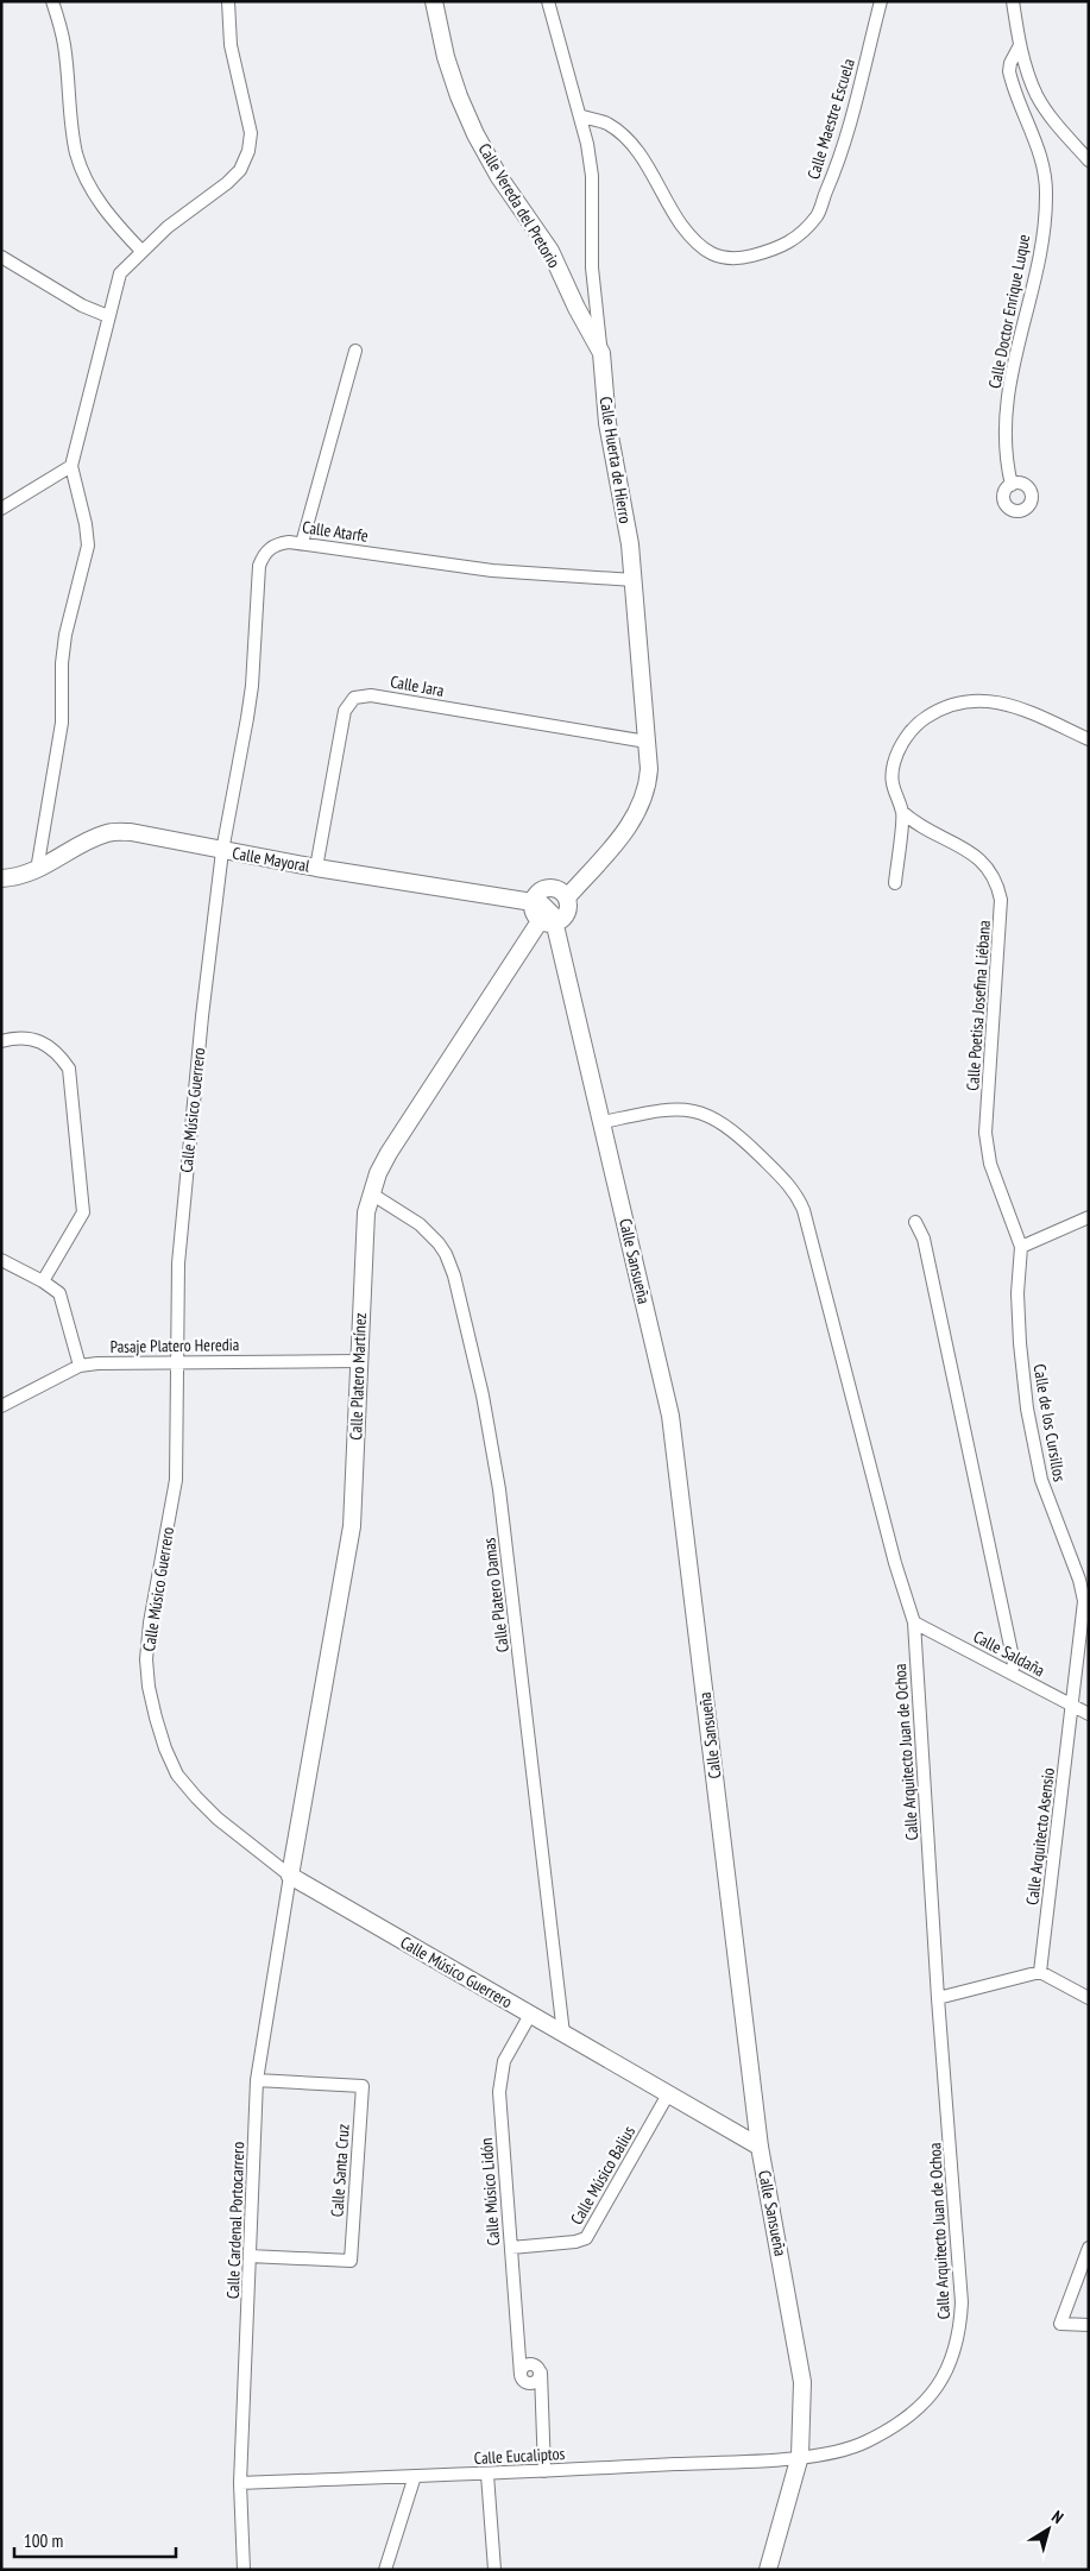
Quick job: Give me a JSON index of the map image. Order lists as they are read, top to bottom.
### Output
{
  "streets": {
    "street": [
      "Calle Maestre Escuela",
      "Calle Vereda del Pretorio",
      "Calle Doctor Enrique Luque",
      "Calle Huerta de Hierro",
      "Calle Atarfe",
      "Calle Jara",
      "Calle Mayoral",
      "Calle Poetisa Josefina Liébana",
      "Calle Músico Guerrero",
      "Calle Sansueña",
      "Pasaje Platero Heredia",
      "Calle Platero Martínez",
      "Calle de los Cursillos",
      "Calle Platero Damas",
      "Calle Saldaña",
      "Calle Arquitecto Juan de Ochoa",
      "Calle Arquitecto Asensio",
      "Calle Santa Cruz",
      "Calle Músico Balius",
      "Calle Músico Lidón",
      "Calle Cardenal Portocarrero",
      "Calle Eucaliptos"
    ]
  },
  "crossings": [
    ["Calle Maestre Escuela", "Calle Huerta de Hierro"],
    ["Calle Vereda del Pretorio", "Calle Huerta de Hierro"],
    ["Calle Huerta de Hierro", "Calle Atarfe"],
    ["Calle Huerta de Hierro", "Calle Jara"],
    ["Calle Huerta de Hierro", "Calle Platero Martínez"],
    ["Calle Atarfe", "Calle Mayoral"],
    ["Calle Atarfe", "Calle Músico Guerrero"],
    ["Calle Jara", "Calle Mayoral"],
    ["Calle Mayoral", "Calle Músico Guerrero"],
    ["Calle Mayoral", "Calle Sansueña"],
    ["Calle Mayoral", "Calle Platero Martínez"],
    ["Calle Poetisa Josefina Liébana", "Calle de los Cursillos"],
    ["Calle Músico Guerrero", "Calle Sansueña"],
    ["Calle Músico Guerrero", "Pasaje Platero Heredia"],
    ["Calle Músico Guerrero", "Calle Platero Martínez"],
    ["Calle Músico Guerrero", "Calle Platero Damas"],
    ["Calle Músico Guerrero", "Calle Músico Balius"],
    ["Calle Músico Guerrero", "Calle Músico Lidón"],
    ["Calle Músico Guerrero", "Calle Cardenal Portocarrero"],
    ["Calle Sansueña", "Calle Platero Martínez"],
    ["Calle Sansueña", "Calle Arquitecto Juan de Ochoa"],
    ["Calle Sansueña", "Calle Eucaliptos"],
    ["Pasaje Platero Heredia", "Calle Platero Martínez"],
    ["Calle Platero Martínez", "Calle Platero Damas"],
    ["Calle Platero Martínez", "Calle Cardenal Portocarrero"],
    ["Calle de los Cursillos", "Calle Saldaña"],
    ["Calle de los Cursillos", "Calle Arquitecto Asensio"],
    ["Calle Saldaña", "Calle Arquitecto Juan de Ochoa"],
    ["Calle Saldaña", "Calle Arquitecto Asensio"],
    ["Calle Arquitecto Juan de Ochoa", "Calle Eucaliptos"],
    ["Calle Santa Cruz", "Calle Cardenal Portocarrero"],
    ["Calle Músico Balius", "Calle Músico Lidón"],
    ["Calle Músico Lidón", "Calle Eucaliptos"],
    ["Calle Cardenal Portocarrero", "Calle Eucaliptos"]
  ],
  "scale_bar": "100 m",
  "north": "top right"
}
